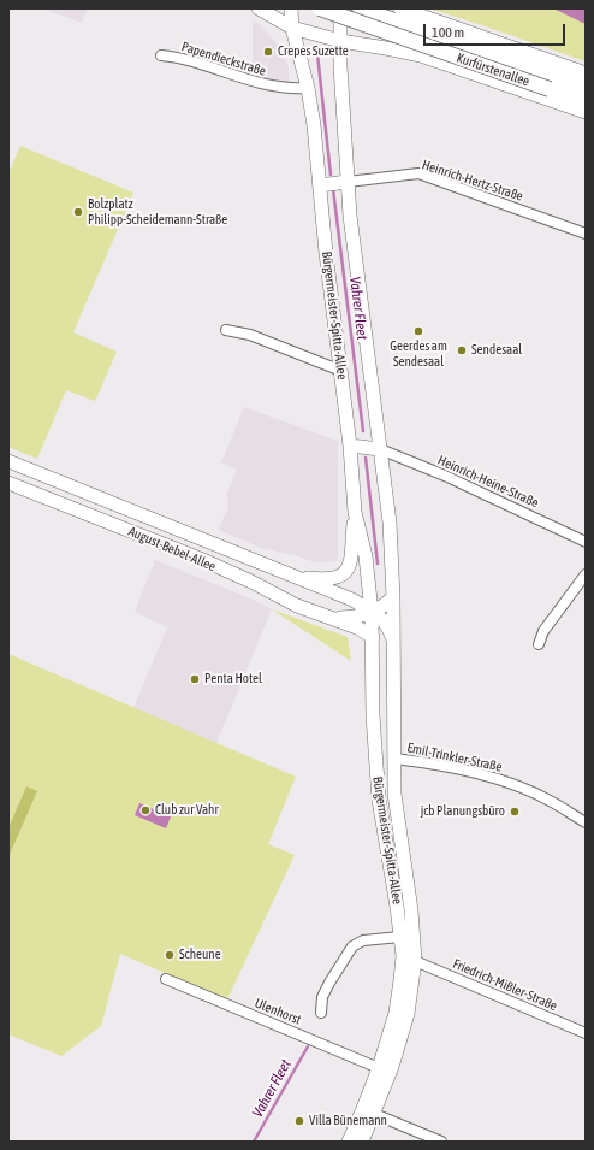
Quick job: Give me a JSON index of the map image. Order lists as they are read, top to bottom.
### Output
{
  "streets": {
    "main road": ["Kurfürstenallee", "Bürgermeister-Spitta-Allee", "August-Bebel-Allee"],
    "street": [
      "Papendieckstraße",
      "Heinrich-Hertz-Straße",
      "Heinrich-Heine-Straße",
      "Emil-Trinkler-Straße",
      "Friedrich-Mißler-Straße",
      "Ulenhorst"
    ]
  },
  "crossings": [
    ["Papendieckstraße", "Bürgermeister-Spitta-Allee"],
    ["Kurfürstenallee", "Bürgermeister-Spitta-Allee"],
    ["Heinrich-Hertz-Straße", "Bürgermeister-Spitta-Allee"],
    ["Bürgermeister-Spitta-Allee", "Heinrich-Heine-Straße"],
    ["Bürgermeister-Spitta-Allee", "August-Bebel-Allee"],
    ["Bürgermeister-Spitta-Allee", "Emil-Trinkler-Straße"],
    ["Bürgermeister-Spitta-Allee", "Friedrich-Mißler-Straße"],
    ["Bürgermeister-Spitta-Allee", "Ulenhorst"]
  ],
  "water": ["Vahrer Fleet"],
  "places": [
    "Crepes Suzette",
    "Bolzplatz Philipp-Scheidemann-Straße",
    "Geerdes am Sendesaal",
    "Sendesaal",
    "Penta Hotel",
    "Club zur Vahr",
    "jcb Planungsbüro",
    "Scheune",
    "Villa Bünemann"
  ],
  "scale_bar": "100 m"
}
